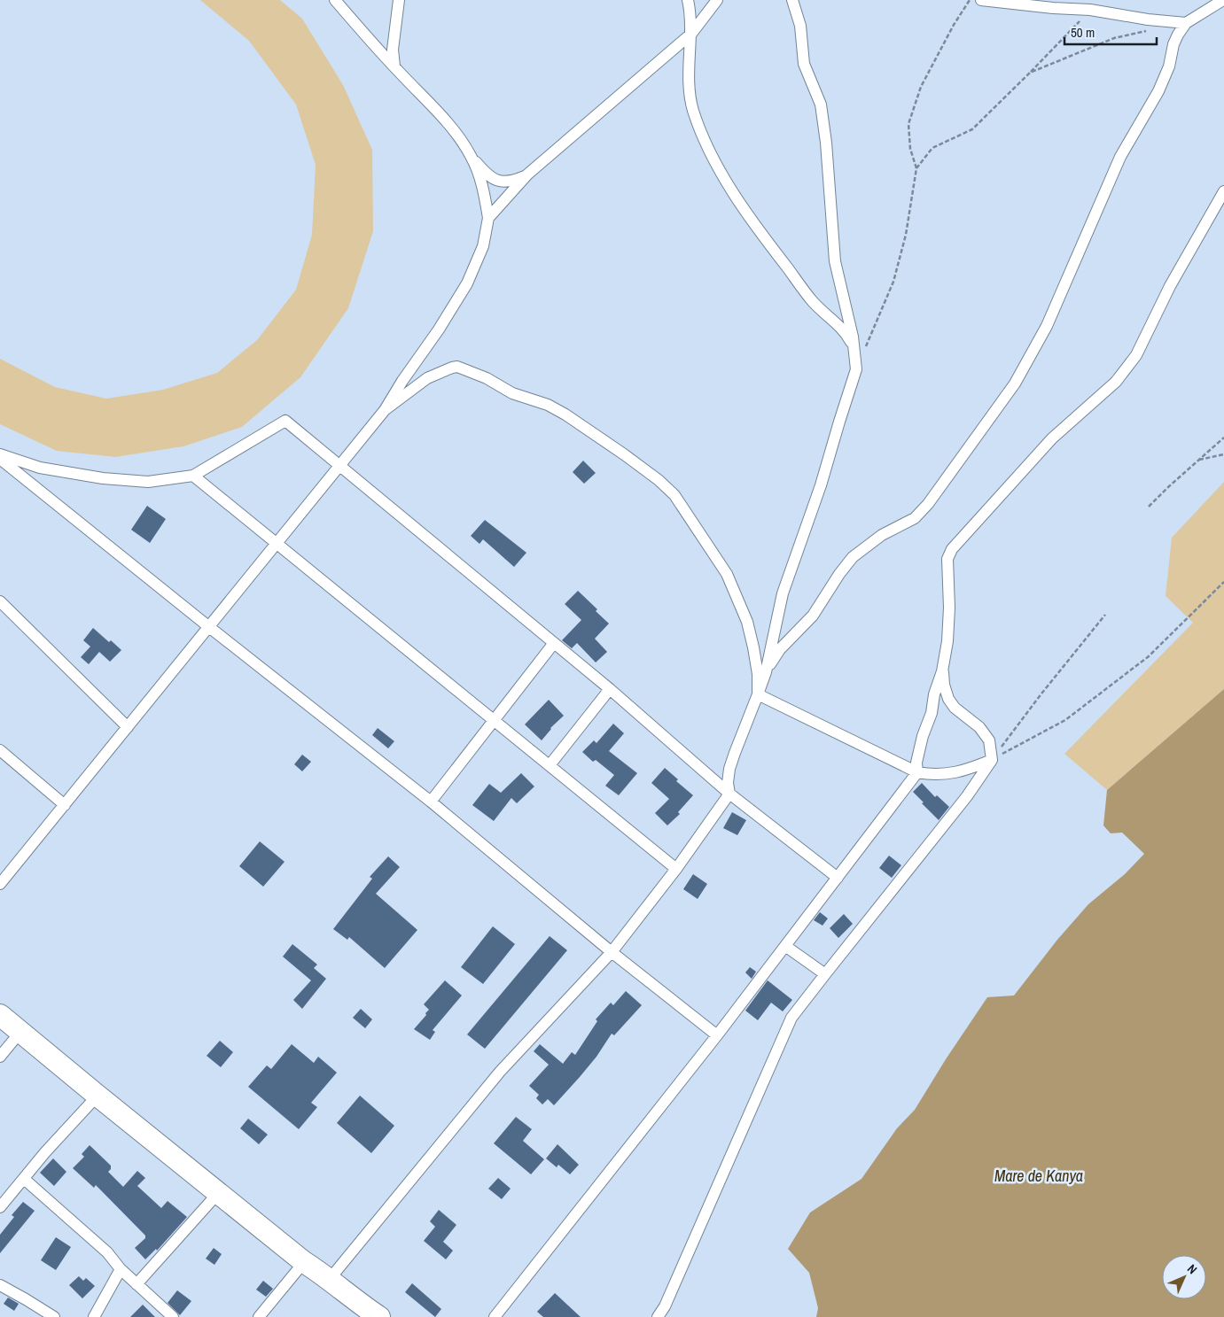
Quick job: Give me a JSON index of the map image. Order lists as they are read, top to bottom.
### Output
{
  "water": ["Mare de Kanya"],
  "scale_bar": "50 m",
  "north": "top right"
}
